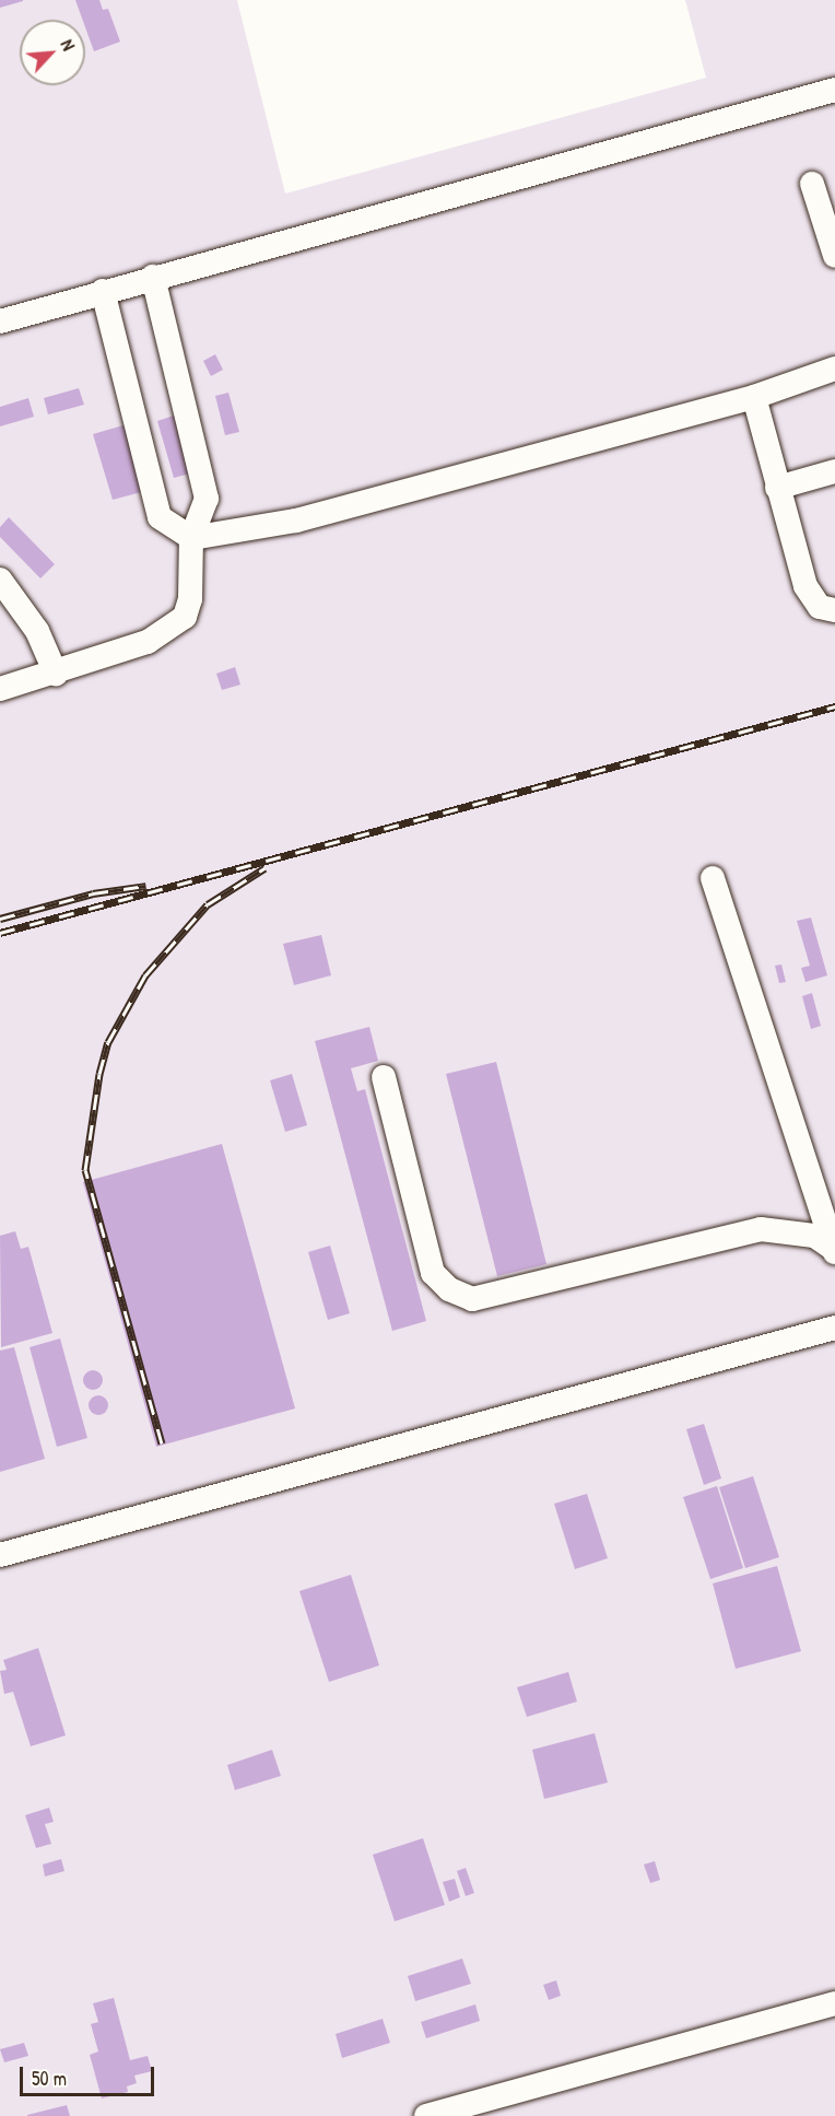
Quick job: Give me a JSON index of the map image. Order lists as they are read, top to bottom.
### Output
{
  "scale_bar": "50 m",
  "north": "top right"
}
